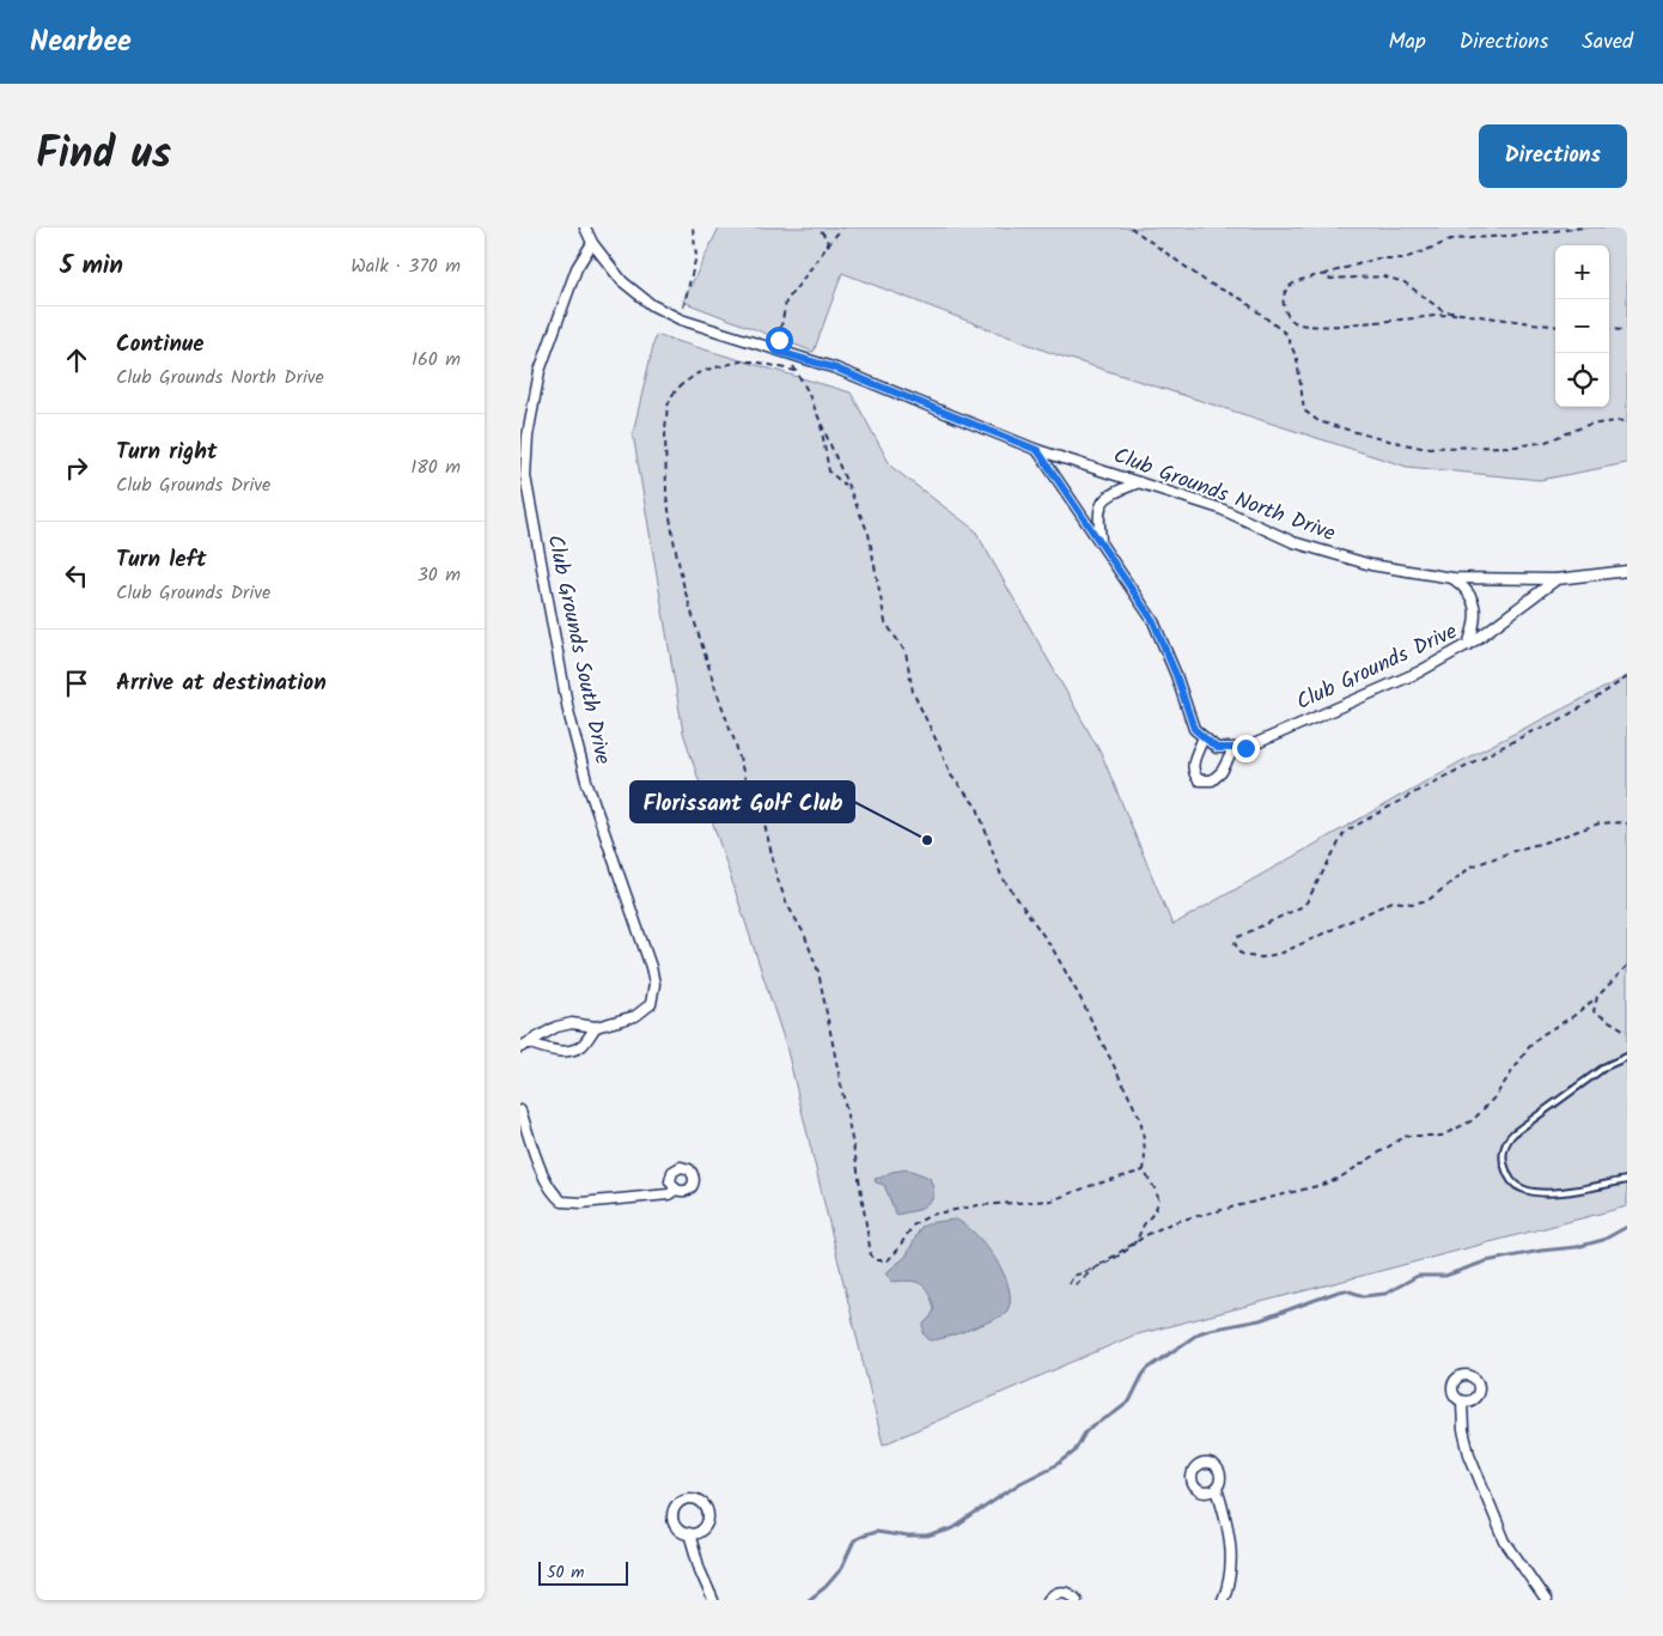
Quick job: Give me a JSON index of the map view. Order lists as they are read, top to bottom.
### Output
{
  "streets": {
    "street": ["Club Grounds North Drive", "Club Grounds South Drive", "Club Grounds Drive"]
  },
  "crossings": [
    ["Club Grounds North Drive", "Club Grounds South Drive"],
    ["Club Grounds North Drive", "Club Grounds Drive"]
  ],
  "places": ["Florissant Golf Club"],
  "scale_bar": "50 m",
  "page": {
    "header": "Nearbee",
    "nav": ["Map", "Directions", "Saved"],
    "title": "Find us",
    "buttons": "Directions",
    "heading": ["5 min", "Walk · 370 m"],
    "map_buttons": ["+", "−"],
    "list": [
      ["Continue", "Club Grounds North Drive", "160 m"],
      ["Turn right", "Club Grounds Drive", "180 m"],
      ["Turn left", "Club Grounds Drive", "30 m"],
      "Arrive at destination"
    ],
    "scale": "50 m"
  }
}
